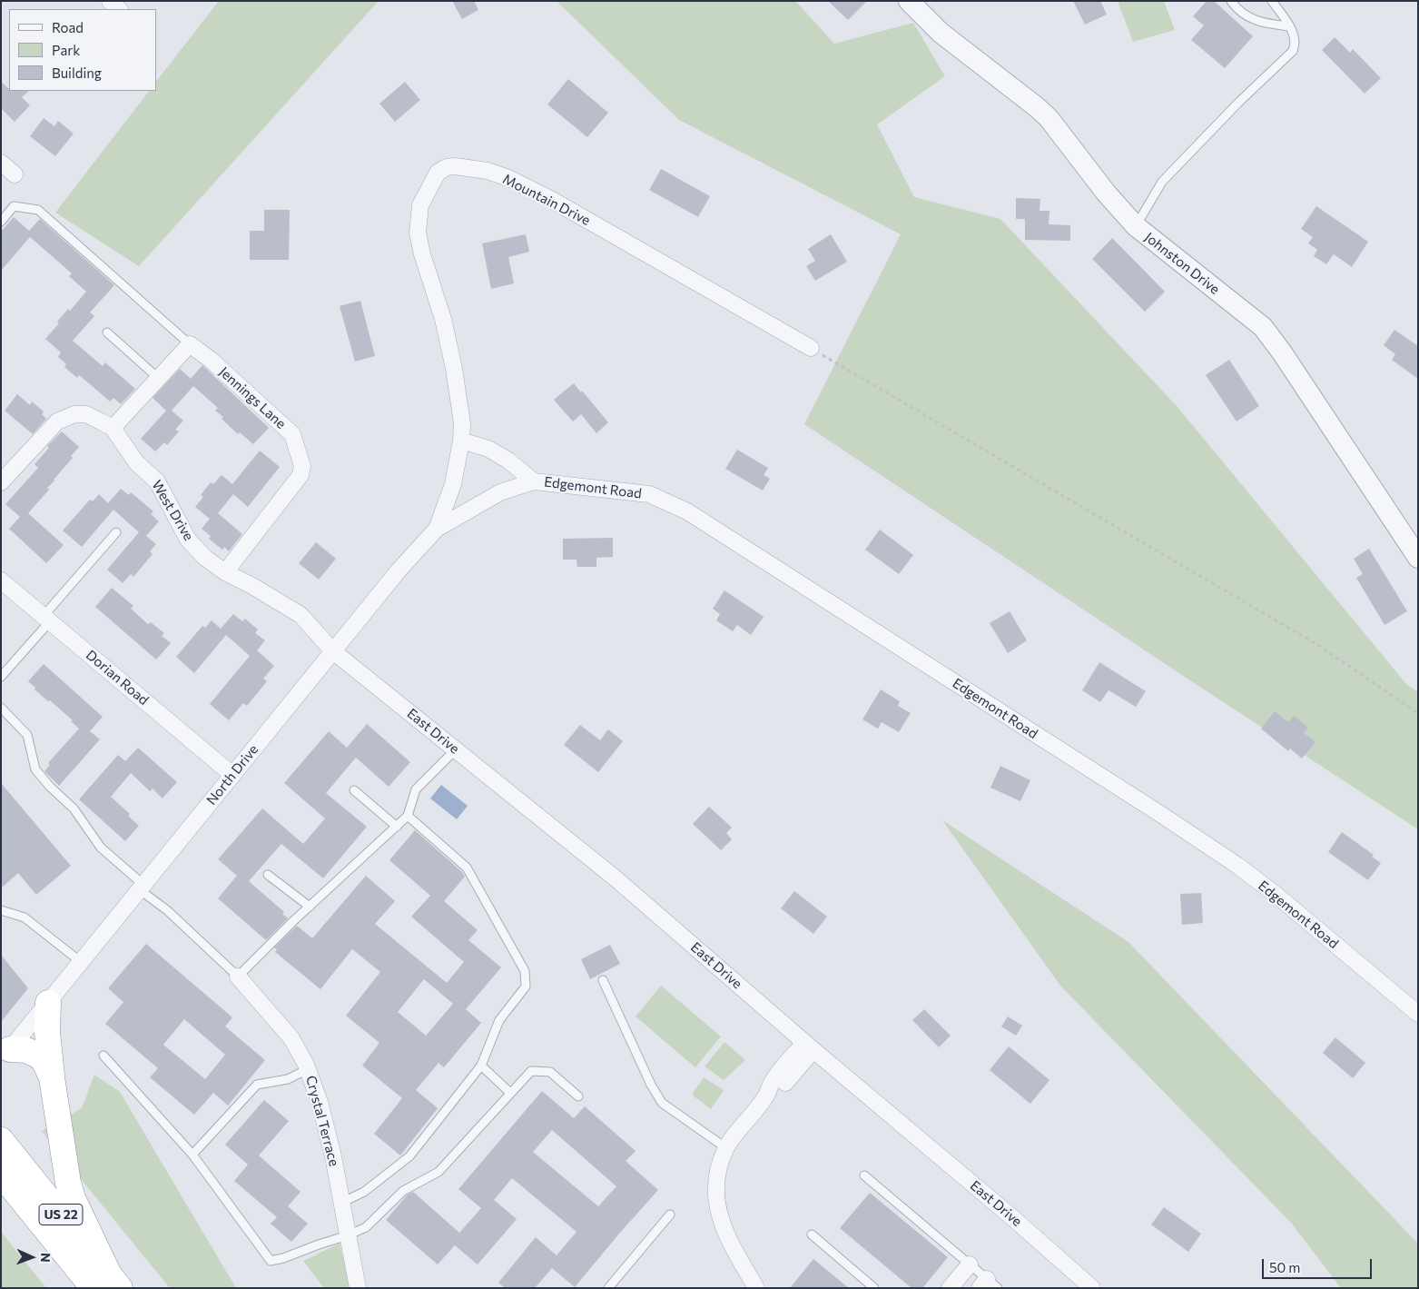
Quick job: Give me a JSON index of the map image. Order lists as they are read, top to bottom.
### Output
{
  "streets": {
    "highway": ["US 22"],
    "street": [
      "Mountain Drive",
      "Johnston Drive",
      "Jennings Lane",
      "Edgemont Road",
      "West Drive",
      "Dorian Road",
      "East Drive",
      "North Drive",
      "Crystal Terrace"
    ]
  },
  "crossings": [
    ["Mountain Drive", "Edgemont Road"],
    ["Mountain Drive", "North Drive"],
    ["Jennings Lane", "West Drive"],
    ["Edgemont Road", "North Drive"],
    ["West Drive", "East Drive"],
    ["West Drive", "North Drive"],
    ["Dorian Road", "North Drive"],
    ["East Drive", "North Drive"]
  ],
  "legend": ["Road", "Park", "Building"],
  "scale_bar": "50 m",
  "north": "right"
}
